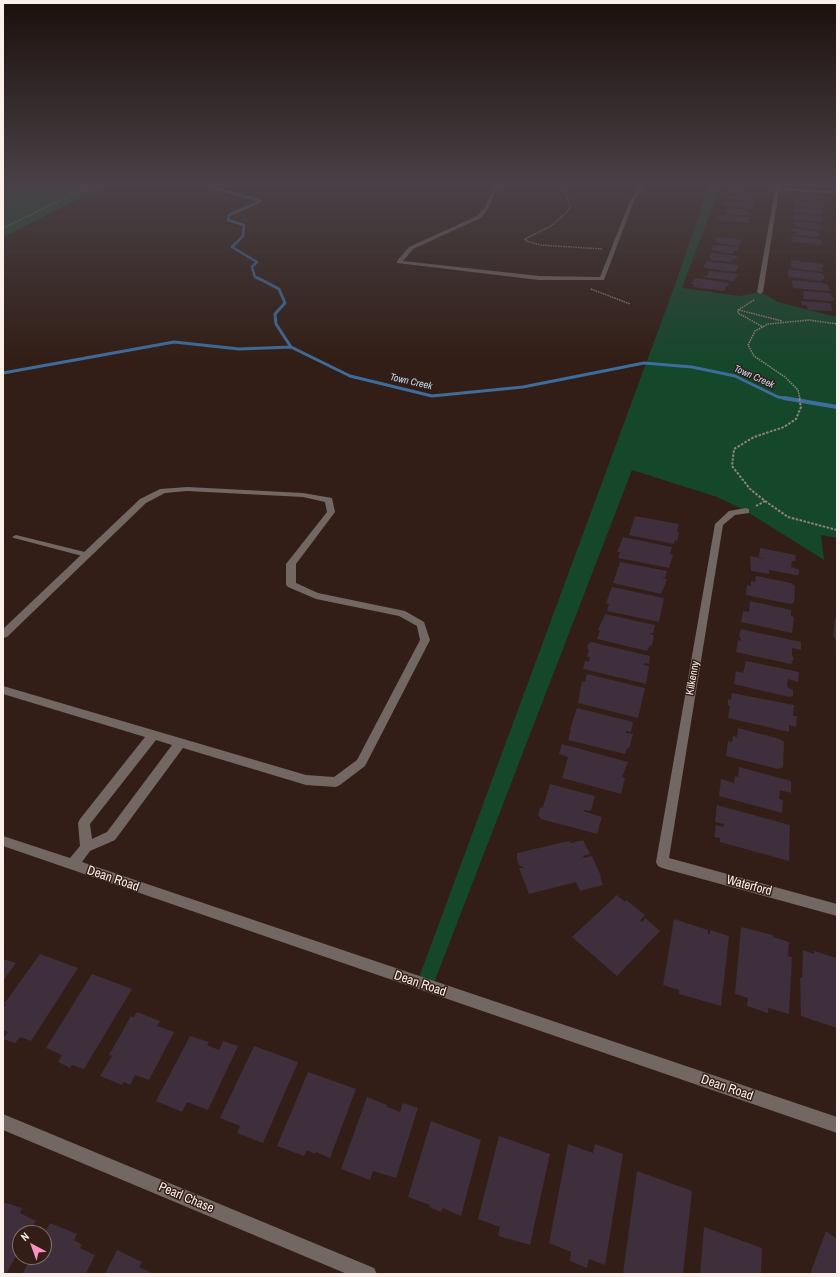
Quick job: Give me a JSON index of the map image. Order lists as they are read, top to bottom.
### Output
{
  "streets": {
    "street": [
      "Kilkenny",
      "Dean Road",
      "Waterford",
      "Pearl Chase"
    ]
  },
  "crossings": [
    ["Kilkenny", "Waterford"]
  ],
  "water": ["Town Creek"],
  "north": "top left"
}
